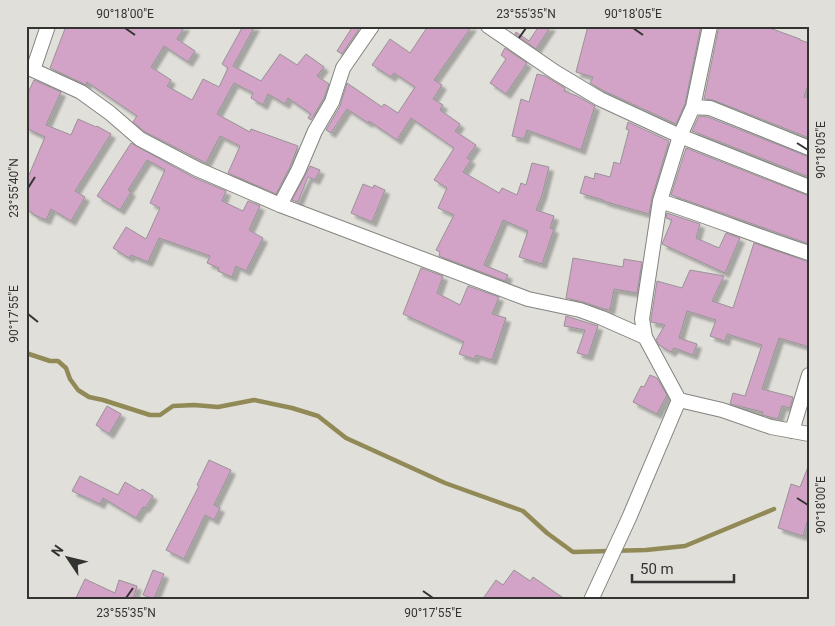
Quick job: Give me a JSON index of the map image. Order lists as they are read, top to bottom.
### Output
{
  "scale_bar": "50 m",
  "north": "top left",
  "coordinates": [
    "90°18'00\"E",
    "23°55'35\"N",
    "90°18'05\"E",
    "23°55'40\"N",
    "90°17'55\"E"
  ]
}
